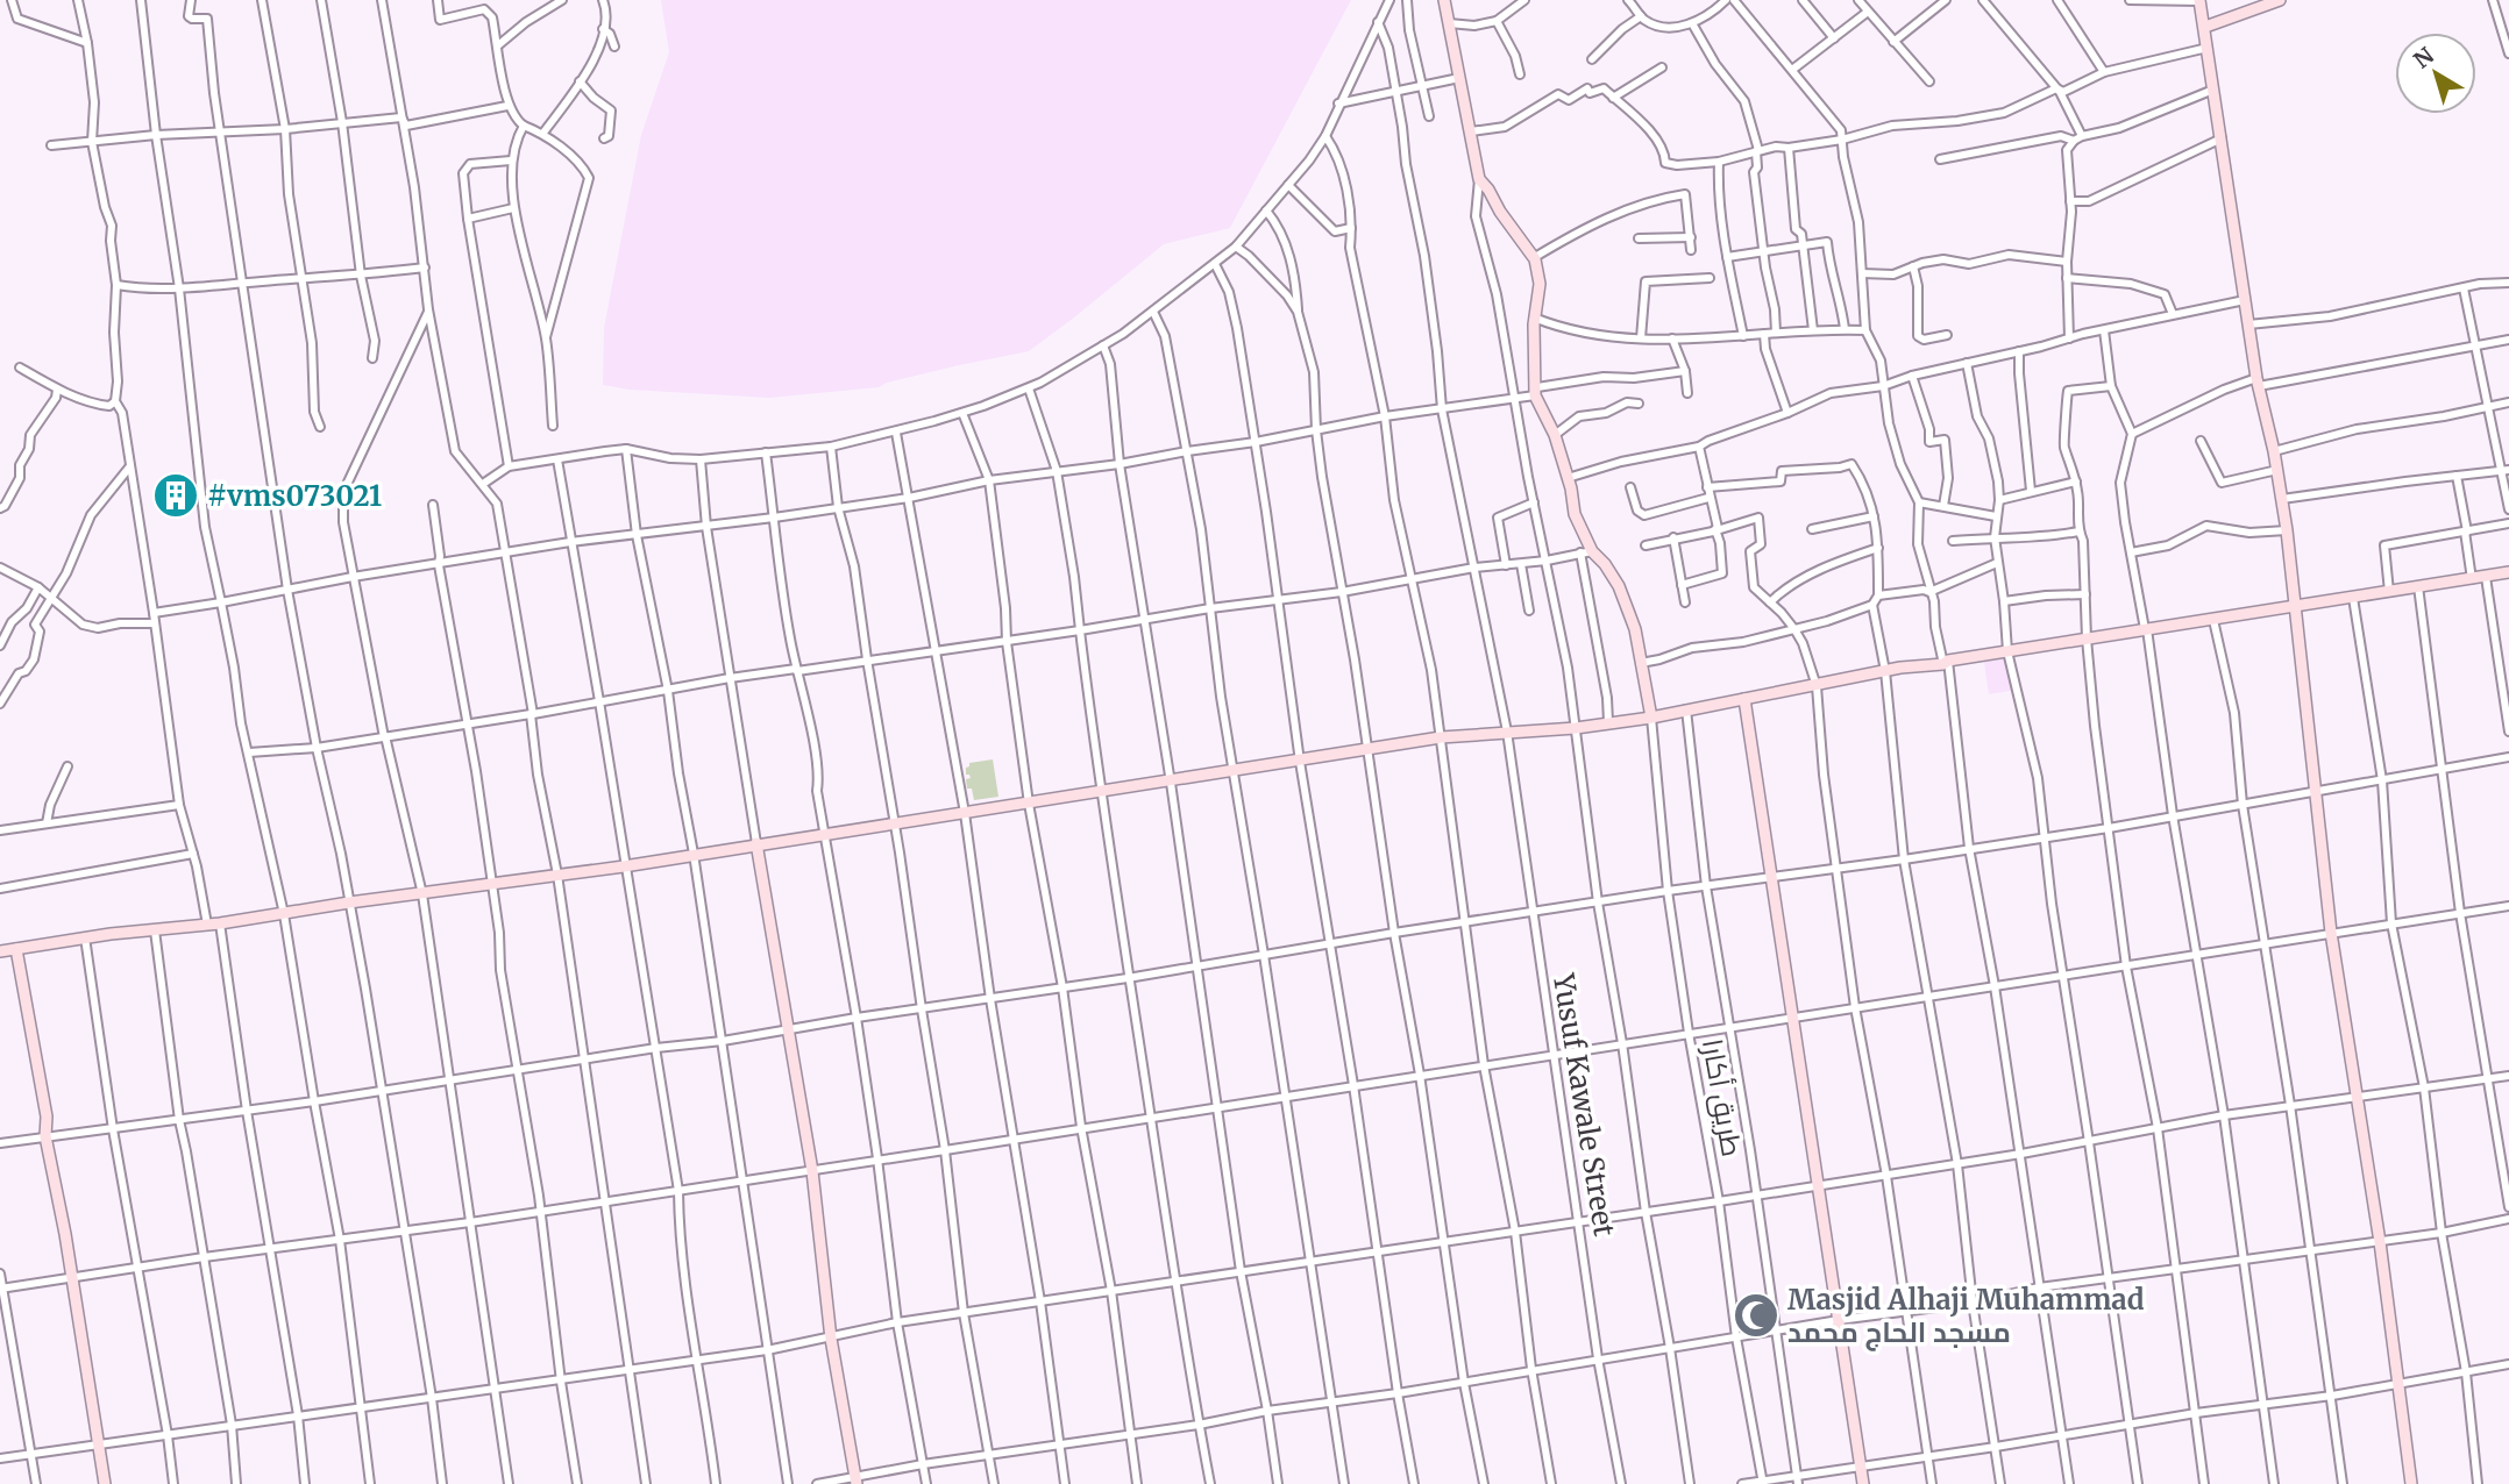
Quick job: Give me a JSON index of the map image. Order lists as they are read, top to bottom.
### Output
{
  "streets": {
    "street": ["طريق أكارا", "Yusuf Kawale Street"]
  },
  "places": {
    "building": ["#vms073021"],
    "mosque": ["Masjid Alhaji Muhammad مسجد الحاج محمد"]
  },
  "north": "top left"
}
